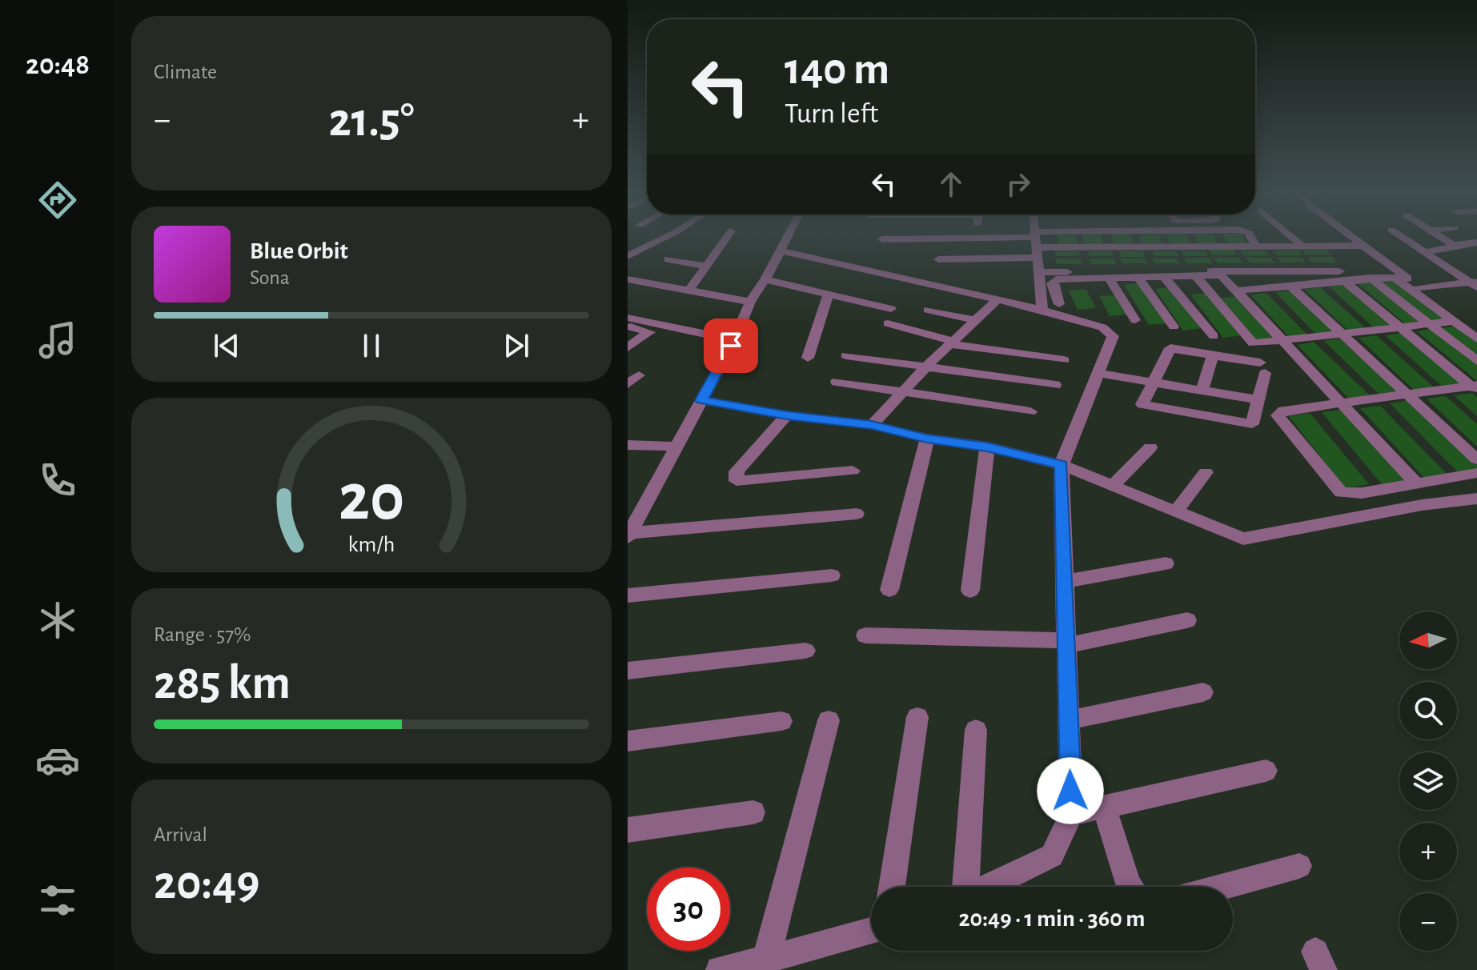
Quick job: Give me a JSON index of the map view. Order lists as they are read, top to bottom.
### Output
{
  "north": "left",
  "page": {
    "tabs": "20:48",
    "tile": [
      "Climate",
      ["Range · 57%", "285 km"],
      ["Arrival", "20:49"]
    ],
    "turn": ["140 m", "Turn left"],
    "heat": ["−", "21.5°", "+"],
    "song": ["Blue Orbit", "Sona"],
    "map_buttons": ["+", "−"],
    "limit": "30",
    "trip": "20:49 · 1 min · 360 m",
    "gauge": ["20", "km/h"]
  }
}
